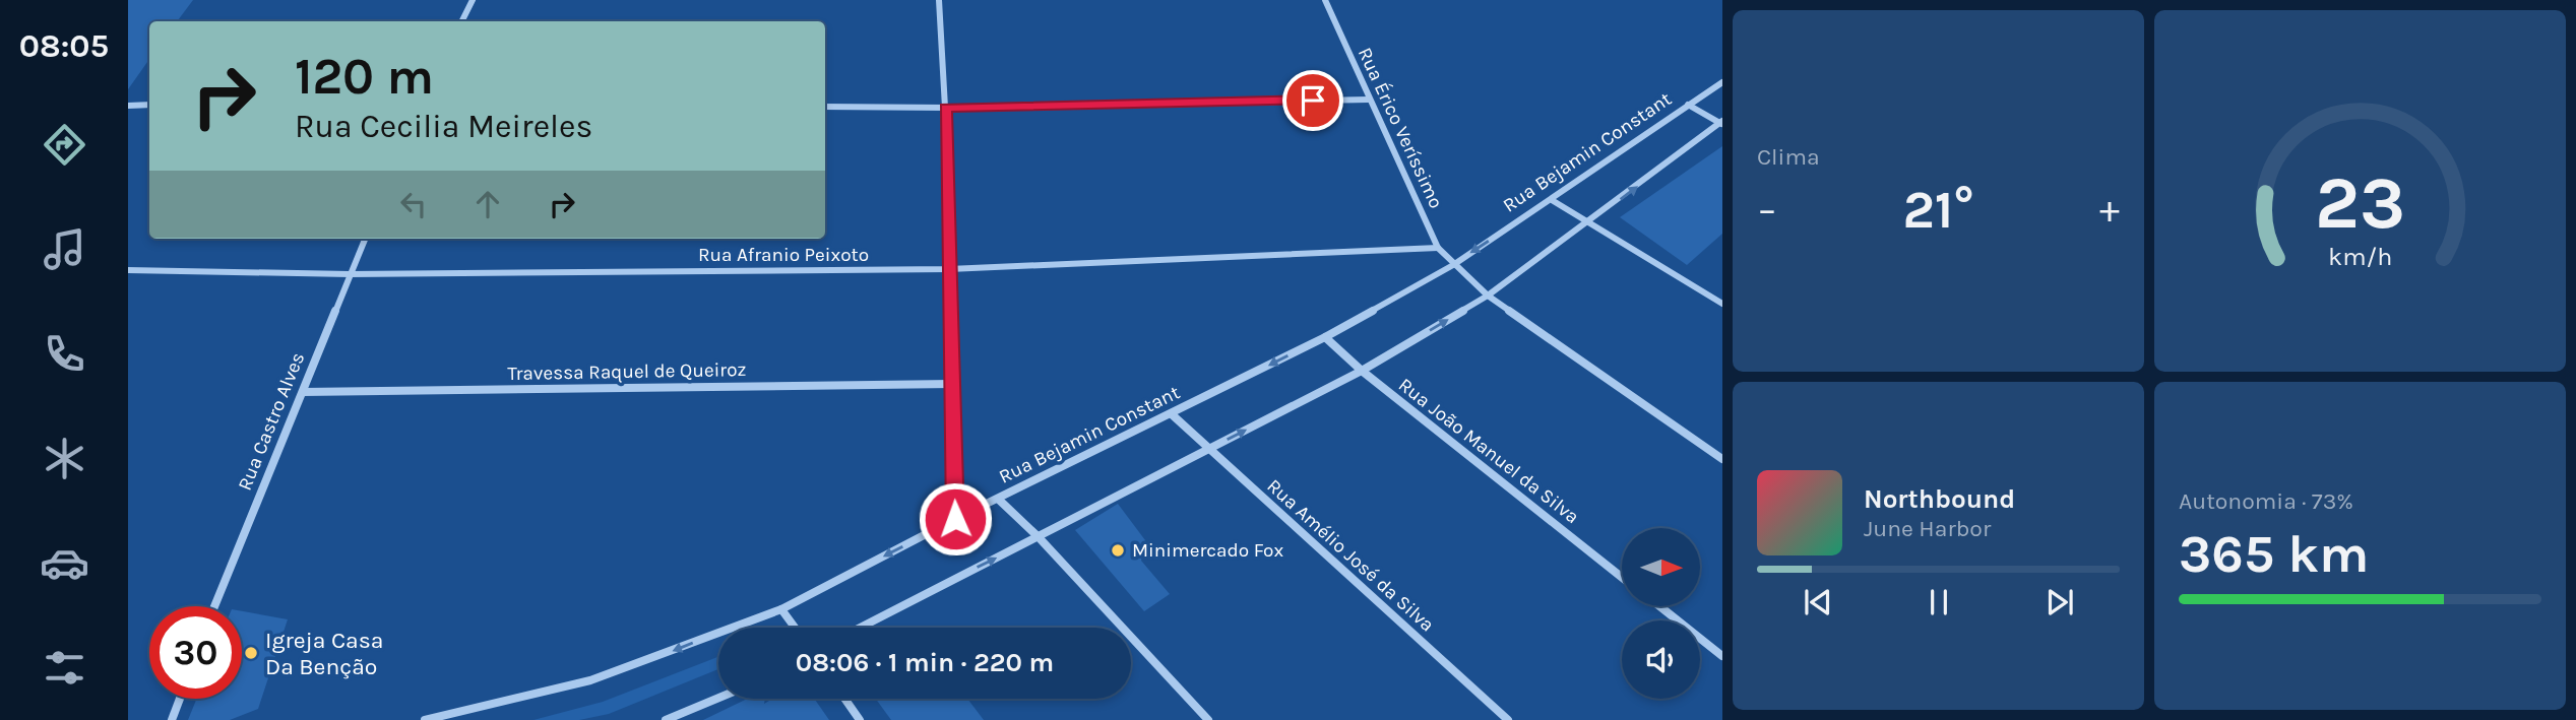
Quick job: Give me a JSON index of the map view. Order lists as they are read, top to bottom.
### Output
{
  "streets": {
    "street": [
      "Rua Érico Veríssimo",
      "Rua Bejamin Constant",
      "Rua Afranio Peixoto",
      "Travessa Raquel de Queiroz",
      "Rua Castro Alves",
      "Rua João Manuel da Silva",
      "Rua Amélio José da Silva"
    ]
  },
  "crossings": [
    ["Rua Érico Veríssimo", "Rua Bejamin Constant"],
    ["Rua Érico Veríssimo", "Rua Afranio Peixoto"],
    ["Rua Bejamin Constant", "Rua João Manuel da Silva"],
    ["Rua Bejamin Constant", "Rua Amélio José da Silva"],
    ["Rua Afranio Peixoto", "Rua Castro Alves"],
    ["Travessa Raquel de Queiroz", "Rua Castro Alves"]
  ],
  "places": ["Minimercado Fox", "Igreja Casa Da Benção"],
  "north": "right",
  "page": {
    "tabs": "08:05",
    "tile": [
      "Clima",
      ["Autonomia · 73%", "365 km"]
    ],
    "turn": ["120 m", "Rua Cecilia Meireles"],
    "heat": ["−", "21°", "+"],
    "song": ["Northbound", "June Harbor"],
    "limit": "30",
    "trip": "08:06 · 1 min · 220 m",
    "gauge": ["23", "km/h"]
  }
}
